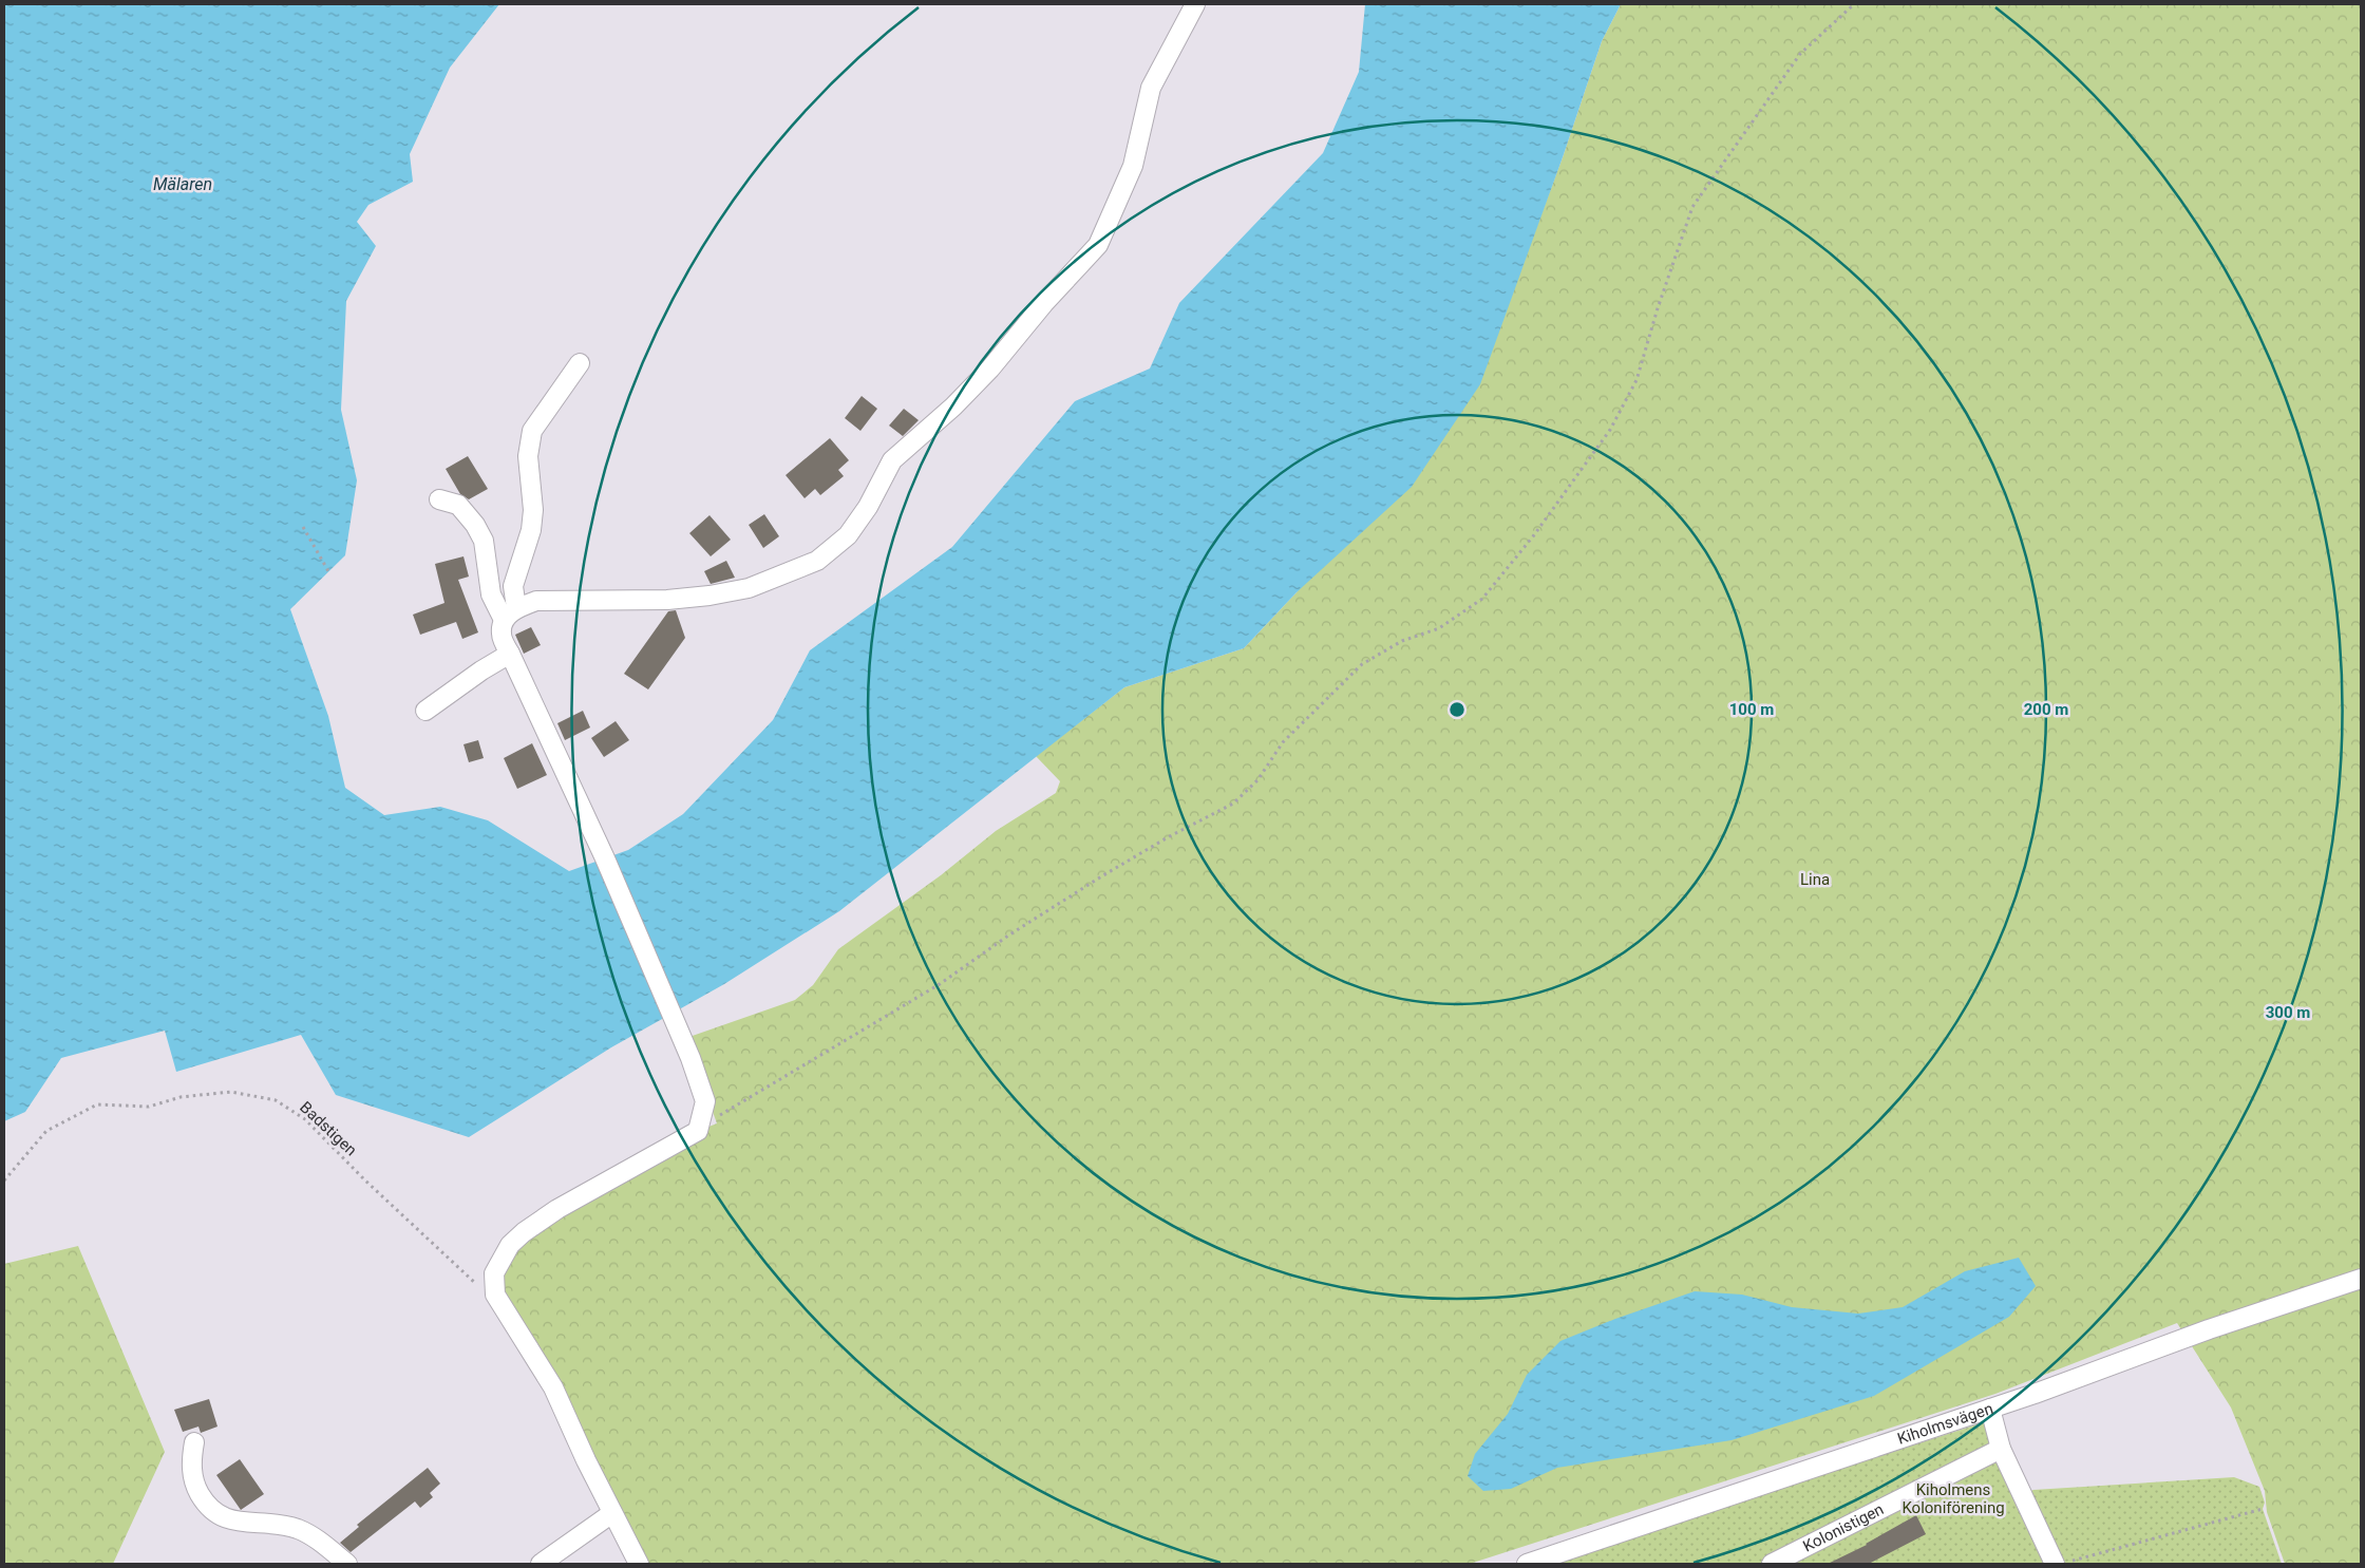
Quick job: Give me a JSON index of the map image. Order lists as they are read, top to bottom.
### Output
{
  "streets": {
    "street": ["Kiholmsvägen", "Kolonistigen"],
    "path": ["Badstigen"]
  },
  "water": ["Mälaren"],
  "parks": ["Lina", "Kiholmens Koloniförening"],
  "rings": ["100 m", "200 m", "300 m"]
}
